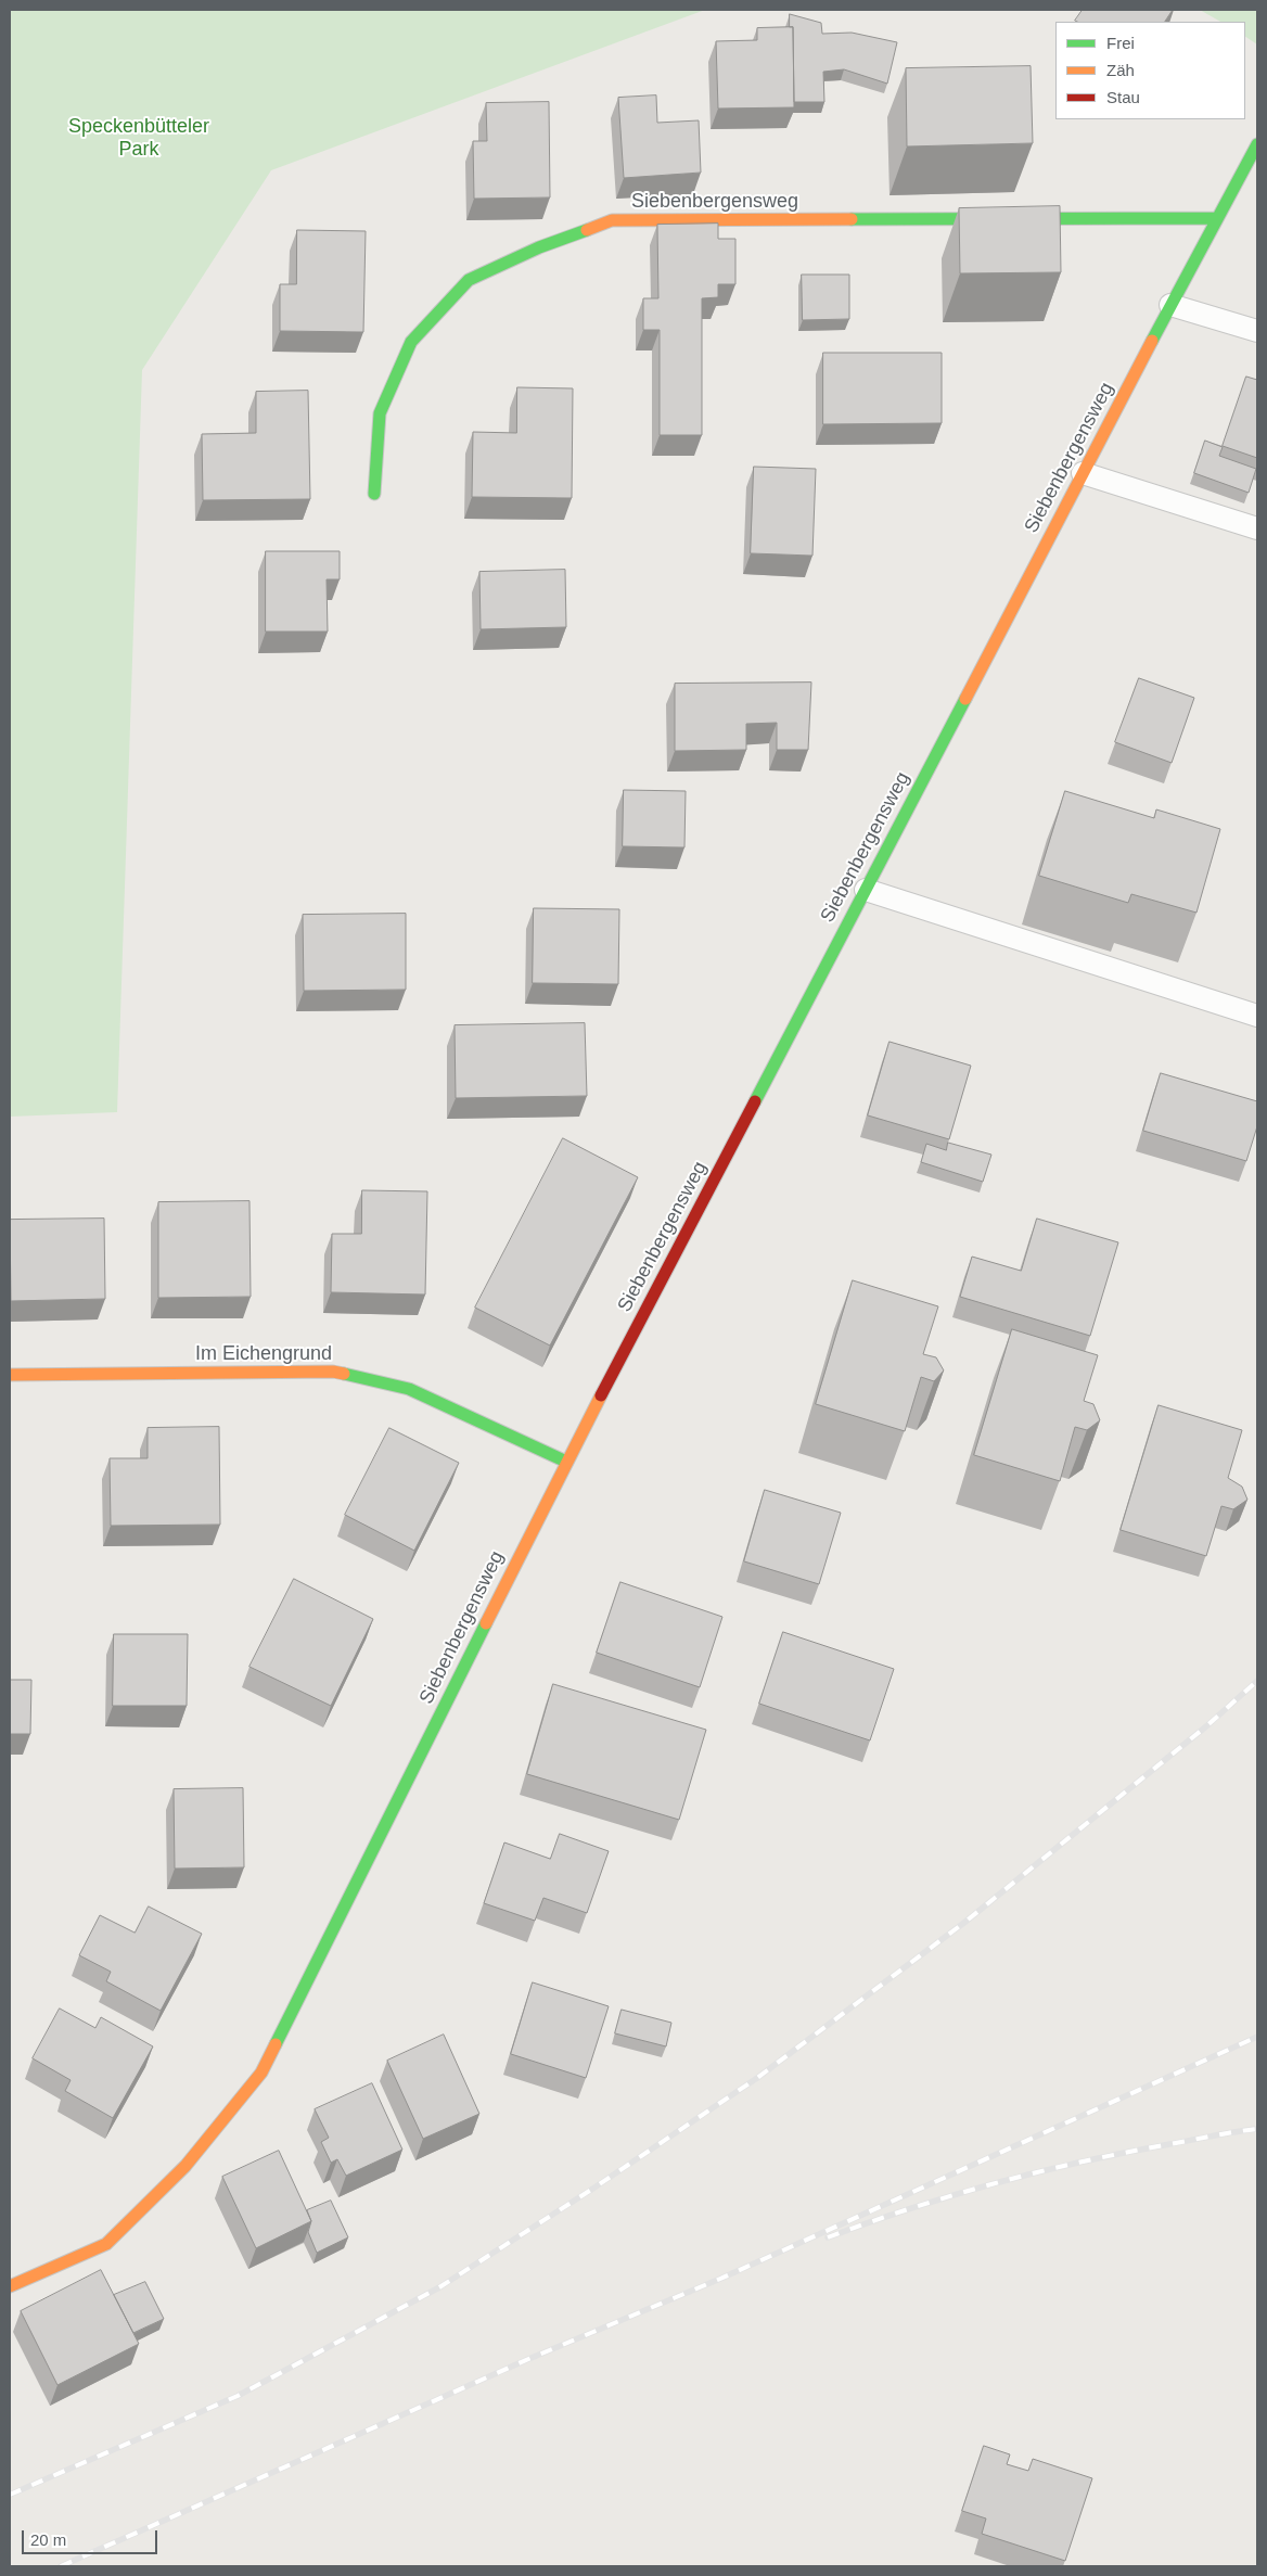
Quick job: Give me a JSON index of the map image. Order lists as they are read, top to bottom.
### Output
{
  "streets": {
    "street": ["Siebenbergensweg", "Im Eichengrund"]
  },
  "crossings": [
    ["Siebenbergensweg", "Im Eichengrund"]
  ],
  "parks": ["Speckenbütteler Park"],
  "legend": ["Frei", "Zäh", "Stau"],
  "scale_bar": "20 m"
}
